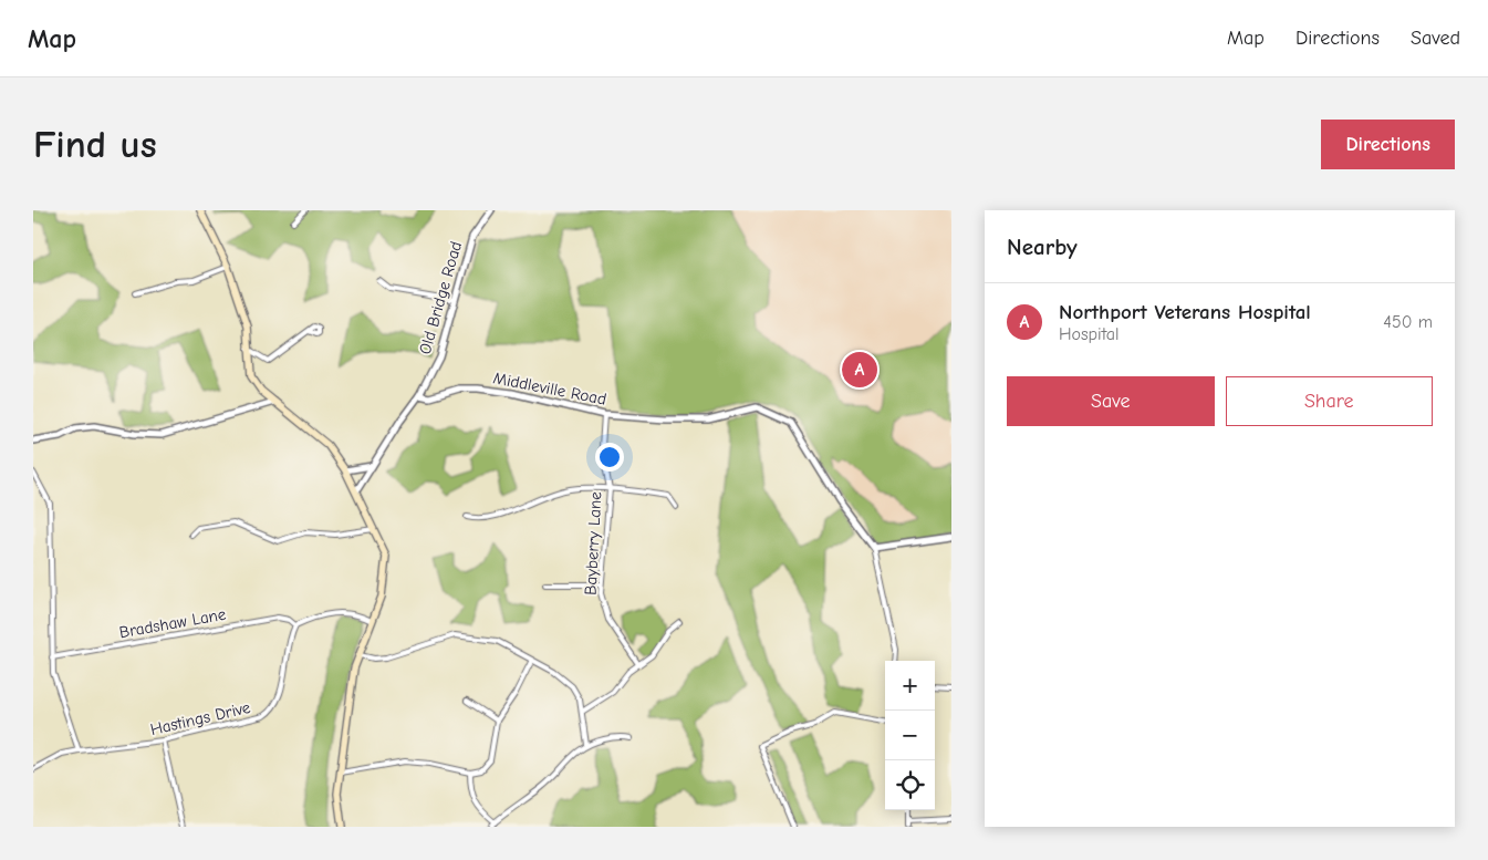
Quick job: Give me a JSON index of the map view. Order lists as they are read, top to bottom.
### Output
{
  "streets": {
    "street": [
      "Old Bridge Road",
      "Middleville Road",
      "Bayberry Lane",
      "Bradshaw Lane",
      "Hastings Drive"
    ]
  },
  "crossings": [
    ["Old Bridge Road", "Middleville Road"],
    ["Middleville Road", "Bayberry Lane"],
    ["Bradshaw Lane", "Hastings Drive"]
  ],
  "page": {
    "header": "Map",
    "nav": ["Map", "Directions", "Saved"],
    "buttons": [
      "Directions",
      ["Save", "Share"]
    ],
    "title": "Find us",
    "heading": "Nearby",
    "list": [
      {
        "mark": "A",
        "name": "Northport Veterans Hospital",
        "note": "Hospital",
        "value": "450 m"
      }
    ],
    "pins": "A",
    "map_buttons": ["+", "−"]
  }
}
